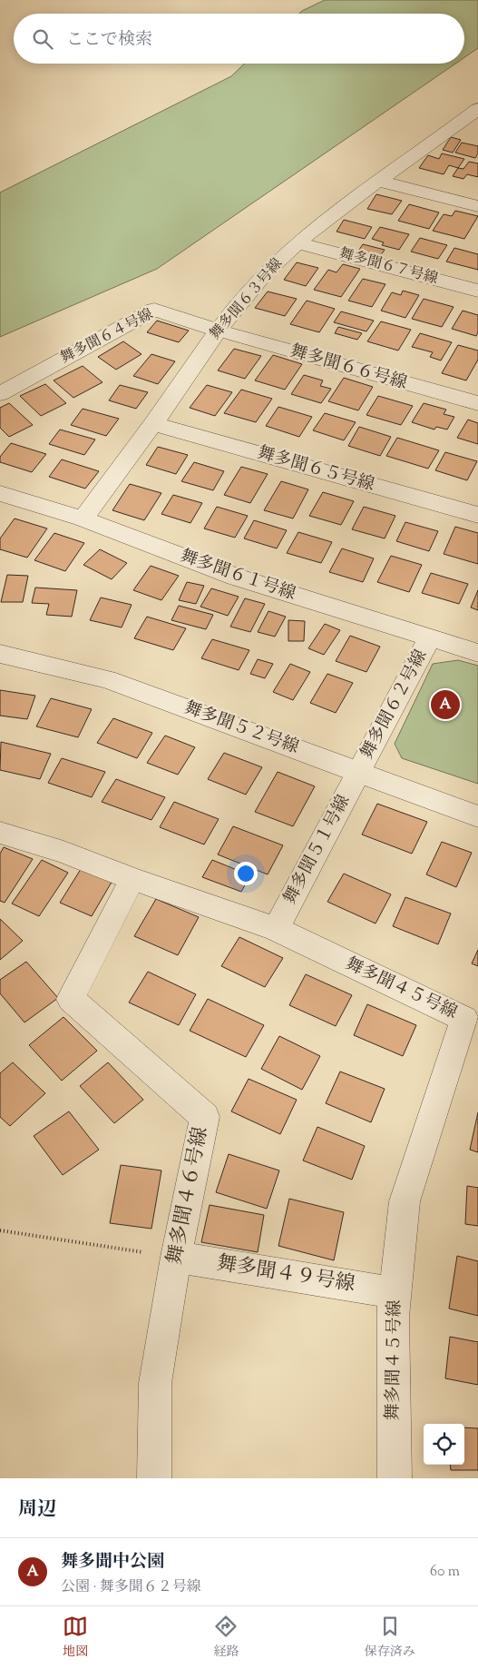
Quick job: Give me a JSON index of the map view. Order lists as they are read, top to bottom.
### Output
{
  "streets": {
    "street": [
      "舞多聞６７号線",
      "舞多聞６３号線",
      "舞多聞６４号線",
      "舞多聞６６号線",
      "舞多聞６５号線",
      "舞多聞６１号線",
      "舞多聞６２号線",
      "舞多聞５２号線",
      "舞多聞５１号線",
      "舞多聞４５号線",
      "舞多聞４６号線",
      "舞多聞４９号線"
    ]
  },
  "crossings": [
    ["舞多聞６７号線", "舞多聞６３号線"],
    ["舞多聞６３号線", "舞多聞６４号線"],
    ["舞多聞６３号線", "舞多聞６６号線"],
    ["舞多聞６３号線", "舞多聞６５号線"],
    ["舞多聞６３号線", "舞多聞６１号線"],
    ["舞多聞６４号線", "舞多聞６６号線"],
    ["舞多聞６１号線", "舞多聞６２号線"],
    ["舞多聞６２号線", "舞多聞５２号線"],
    ["舞多聞６２号線", "舞多聞５１号線"],
    ["舞多聞５２号線", "舞多聞５１号線"],
    ["舞多聞５１号線", "舞多聞４５号線"],
    ["舞多聞４５号線", "舞多聞４６号線"],
    ["舞多聞４５号線", "舞多聞４９号線"],
    ["舞多聞４６号線", "舞多聞４９号線"]
  ],
  "page": {
    "search": "ここで検索",
    "pins": "A",
    "heading": "周辺",
    "list": [
      {
        "mark": "A",
        "name": "舞多聞中公園",
        "note": "公園 · 舞多聞６２号線",
        "value": "60 m"
      }
    ],
    "nav": ["地図", "経路", "保存済み"]
  }
}
